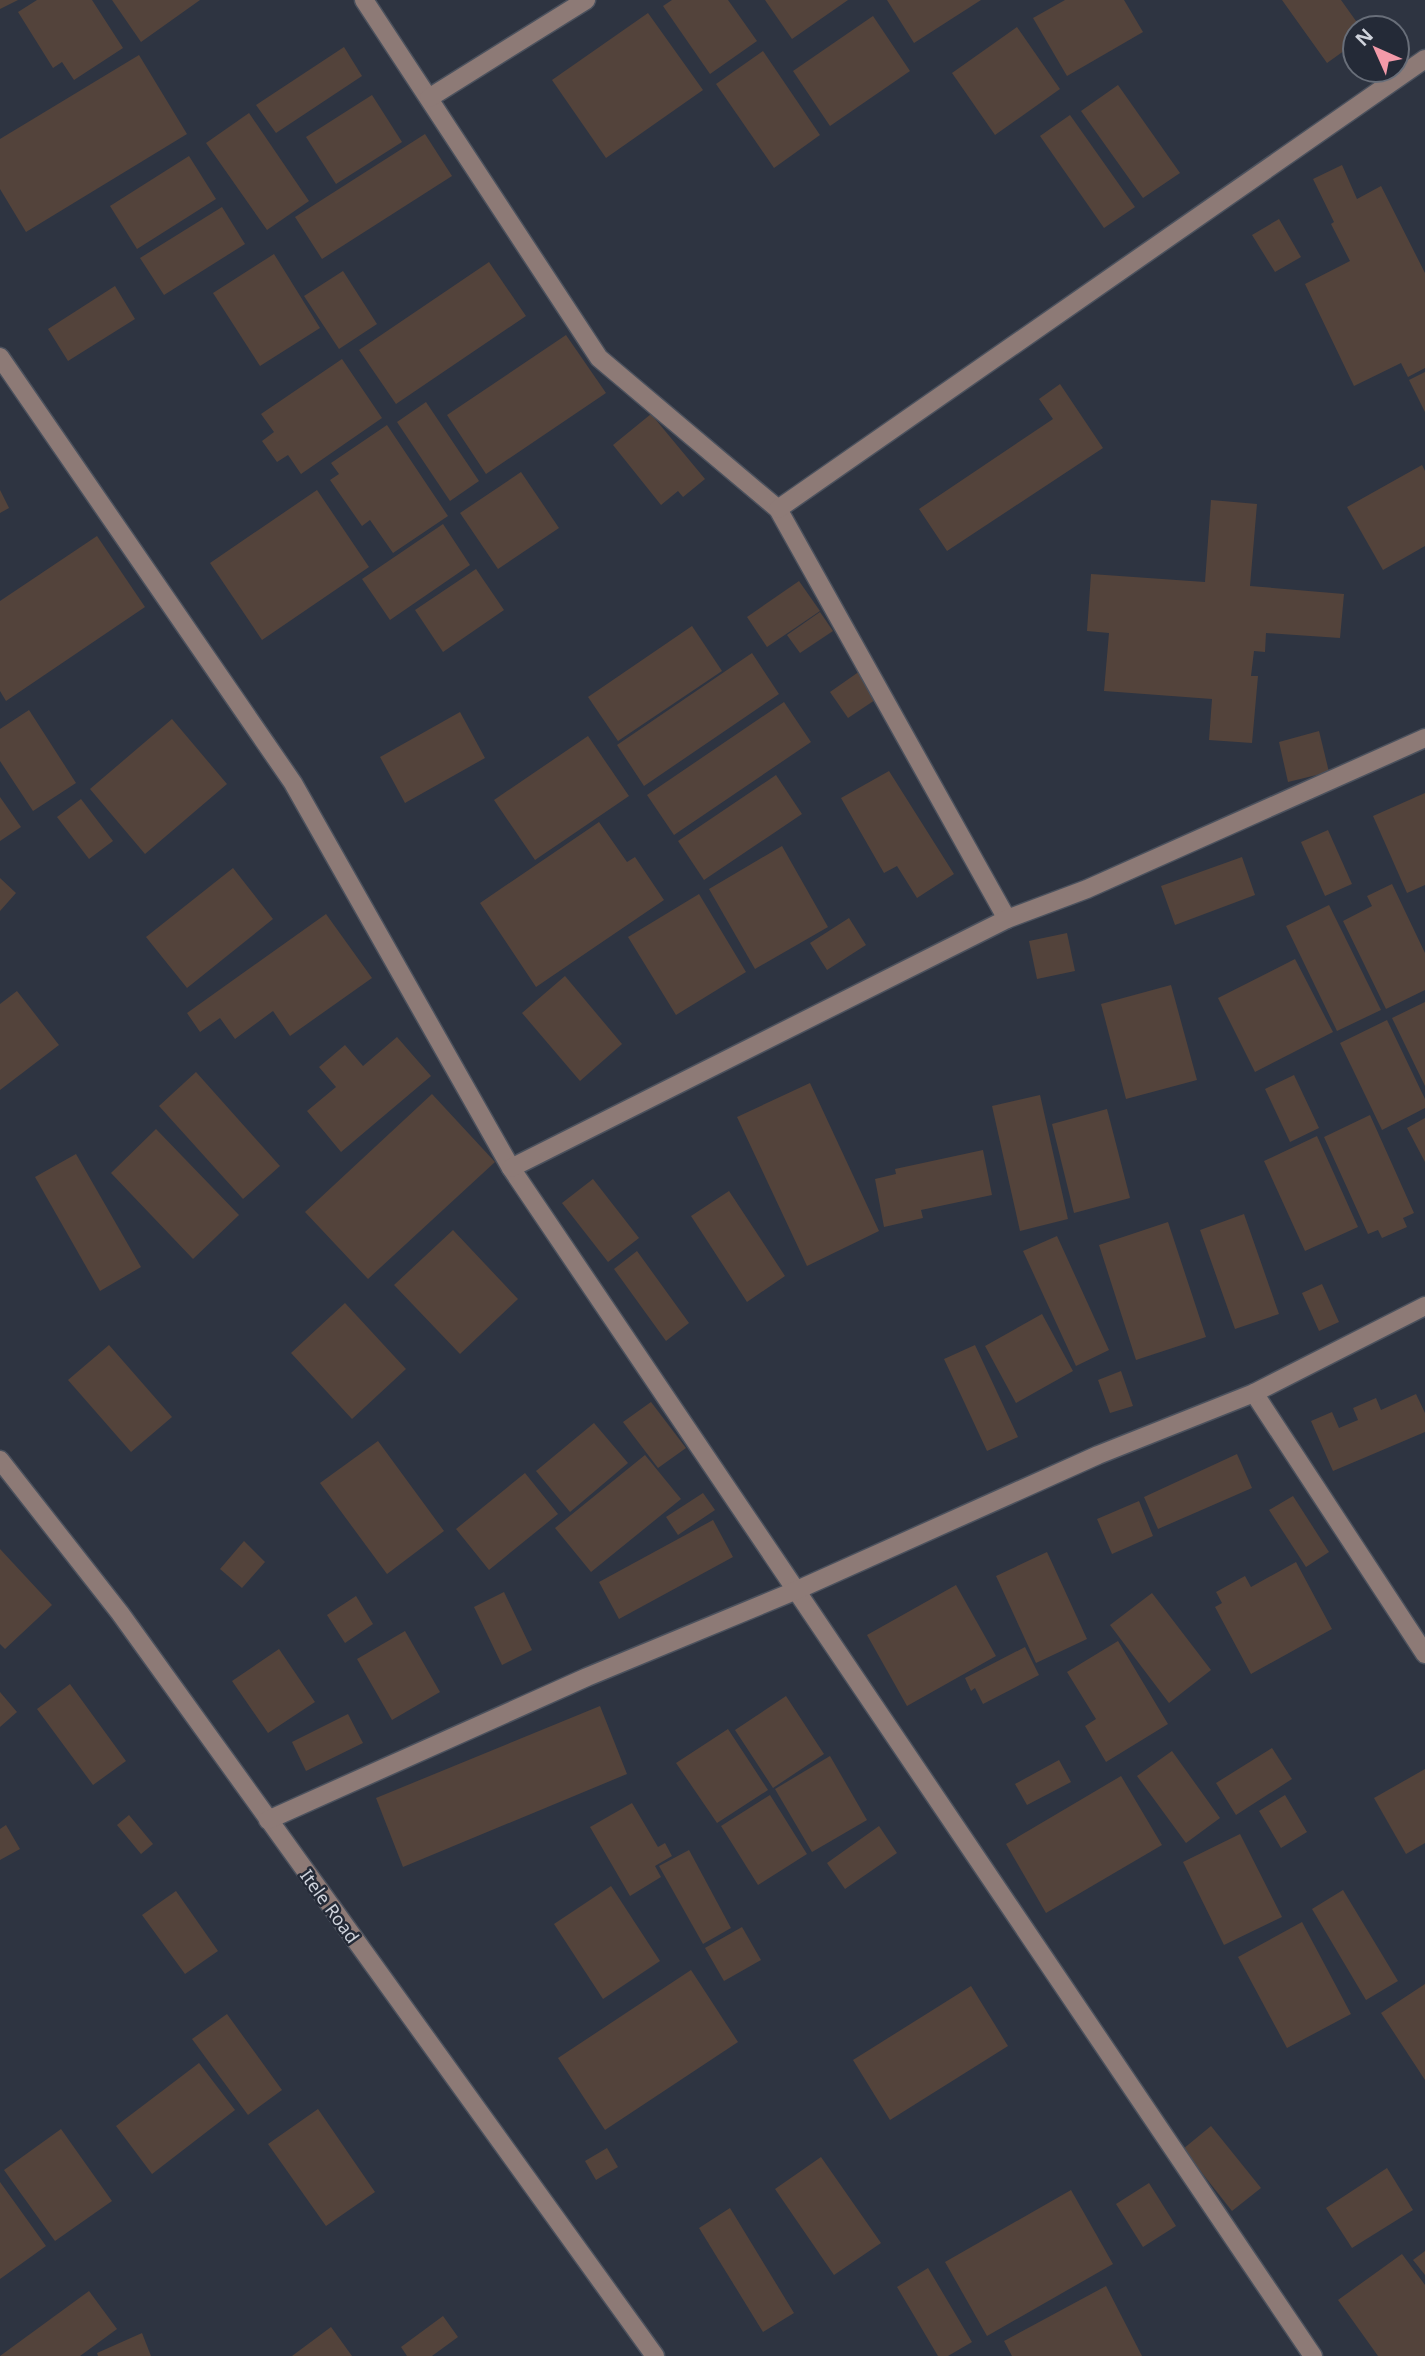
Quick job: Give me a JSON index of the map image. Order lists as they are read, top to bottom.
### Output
{
  "streets": {
    "street": ["Itele Road"]
  },
  "north": "top left"
}
